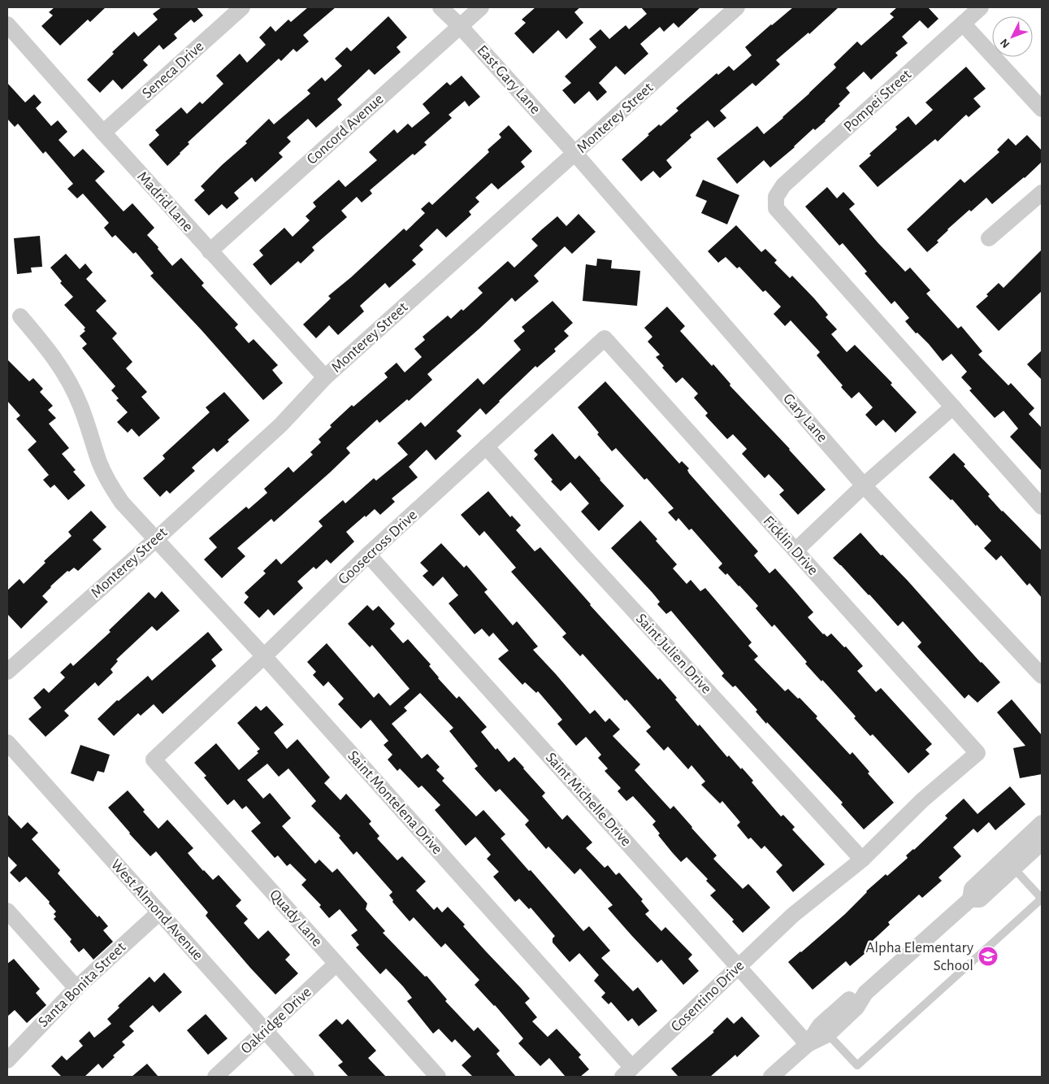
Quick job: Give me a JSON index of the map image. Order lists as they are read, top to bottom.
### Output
{
  "streets": {
    "street": [
      "Seneca Drive",
      "East Gary Lane",
      "Pompei Street",
      "Monterey Street",
      "Concord Avenue",
      "Madrid Lane",
      "Gary Lane",
      "Ficklin Drive",
      "Goosecross Drive",
      "Saint Julien Drive",
      "Saint Michelle Drive",
      "Saint Montelena Drive",
      "West Almond Avenue",
      "Quady Lane",
      "Santa Bonita Street",
      "Cosentino Drive",
      "Oakridge Drive"
    ]
  },
  "crossings": [
    ["Seneca Drive", "Madrid Lane"],
    ["East Gary Lane", "Monterey Street"],
    ["East Gary Lane", "Concord Avenue"],
    ["East Gary Lane", "Gary Lane"],
    ["Monterey Street", "Madrid Lane"],
    ["Monterey Street", "Gary Lane"],
    ["Monterey Street", "Saint Montelena Drive"],
    ["Concord Avenue", "Madrid Lane"],
    ["Ficklin Drive", "Goosecross Drive"],
    ["Ficklin Drive", "Cosentino Drive"],
    ["Goosecross Drive", "Saint Julien Drive"],
    ["Goosecross Drive", "Saint Michelle Drive"],
    ["Goosecross Drive", "Saint Montelena Drive"],
    ["Goosecross Drive", "Quady Lane"],
    ["Saint Julien Drive", "Cosentino Drive"],
    ["Saint Michelle Drive", "Cosentino Drive"],
    ["Saint Montelena Drive", "Cosentino Drive"],
    ["West Almond Avenue", "Santa Bonita Street"],
    ["West Almond Avenue", "Oakridge Drive"],
    ["Quady Lane", "Oakridge Drive"]
  ],
  "places": {
    "school or university": ["Alpha Elementary School"]
  },
  "north": "bottom left"
}
